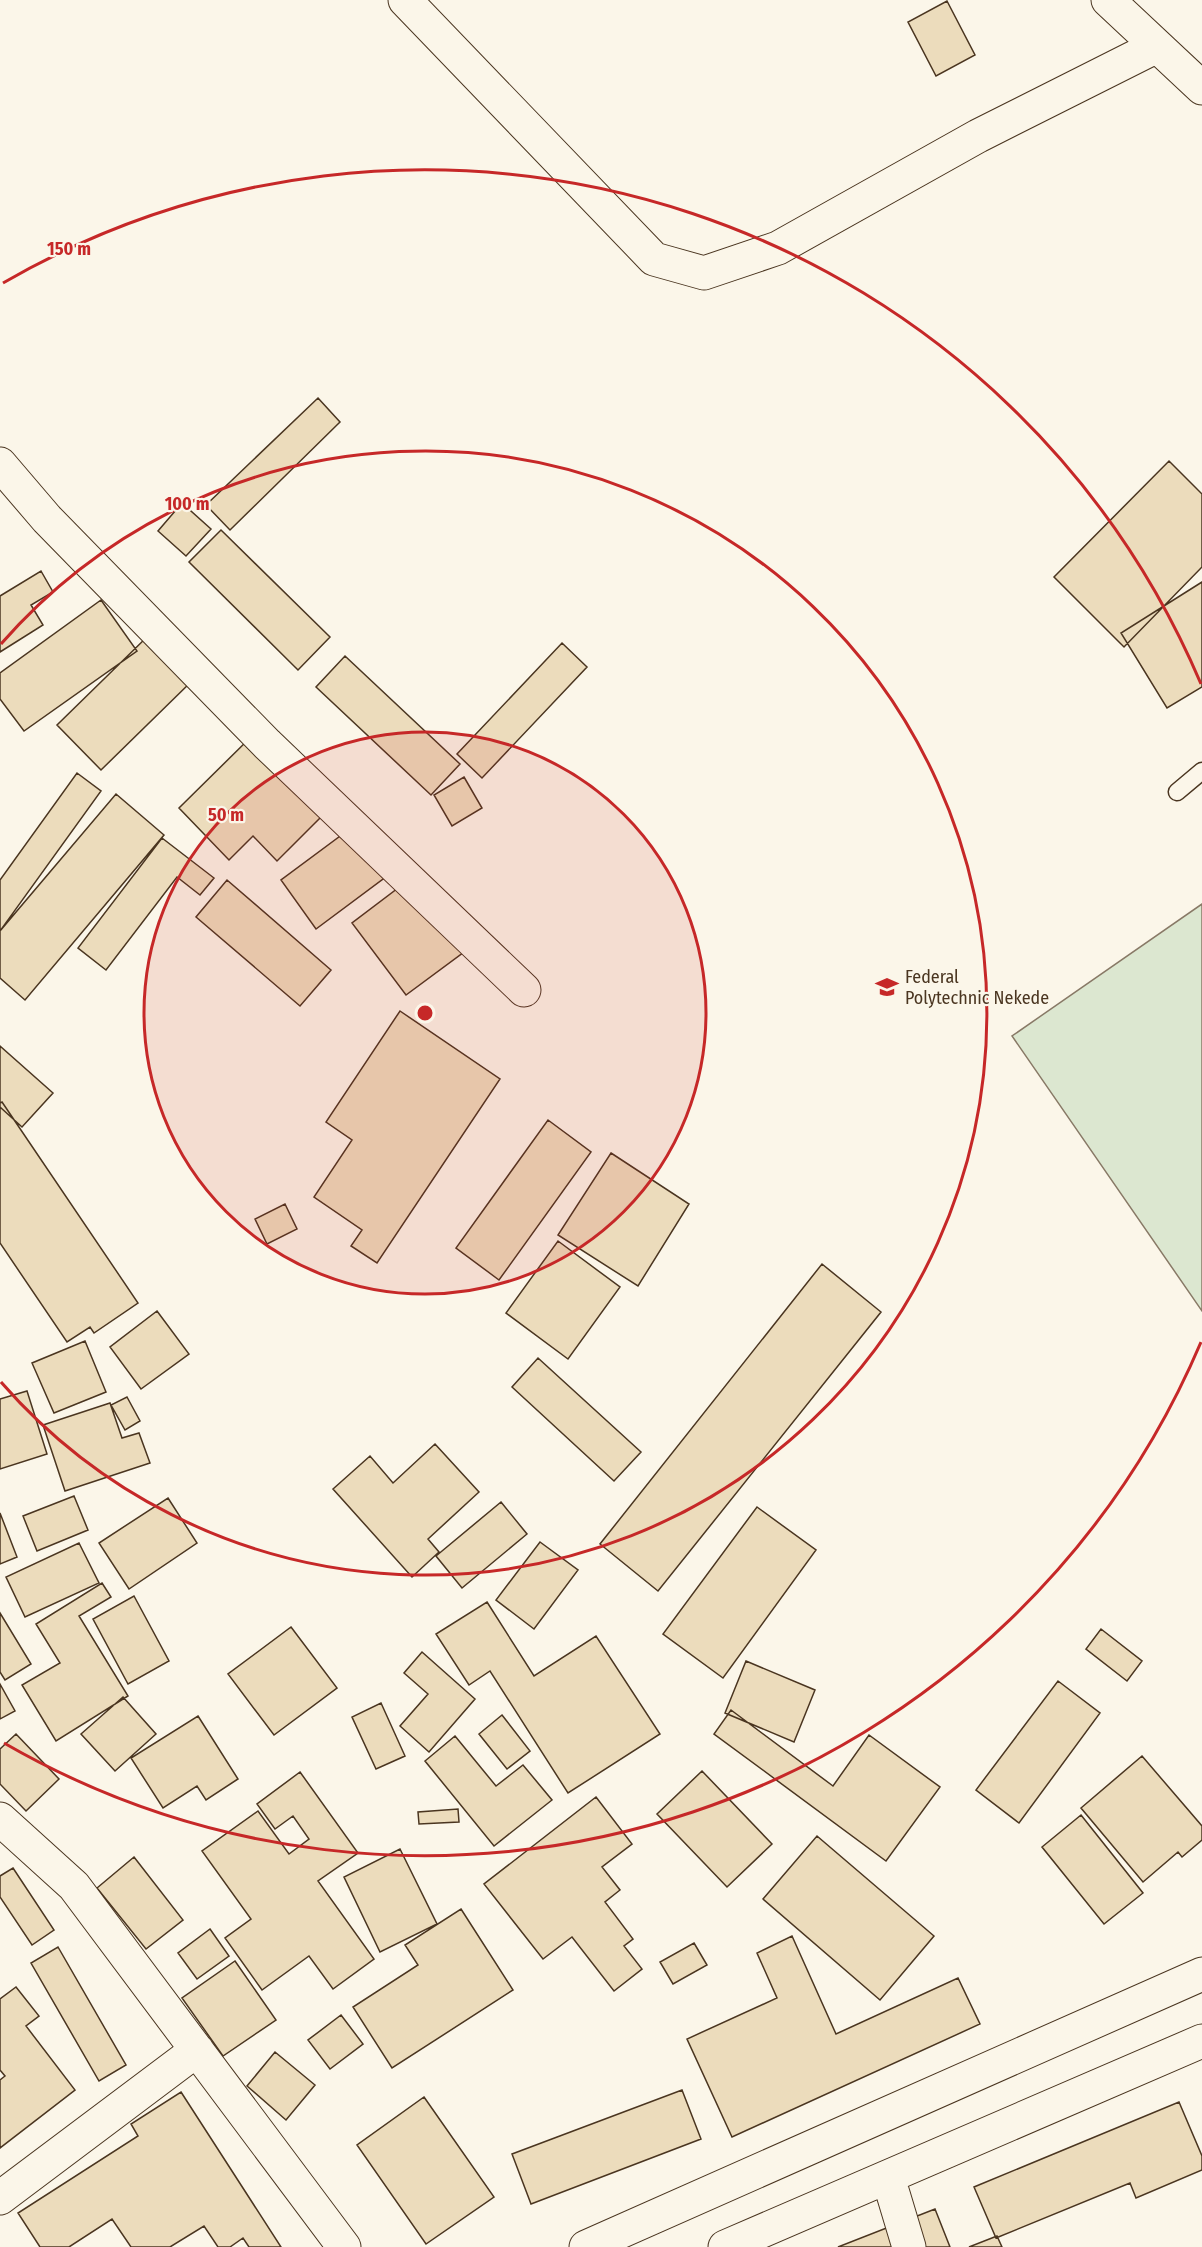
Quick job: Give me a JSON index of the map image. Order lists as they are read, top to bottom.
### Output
{
  "places": {
    "school or university": ["Federal Polytechnic Nekede"]
  },
  "rings": ["150 m", "100 m", "50 m"]
}
